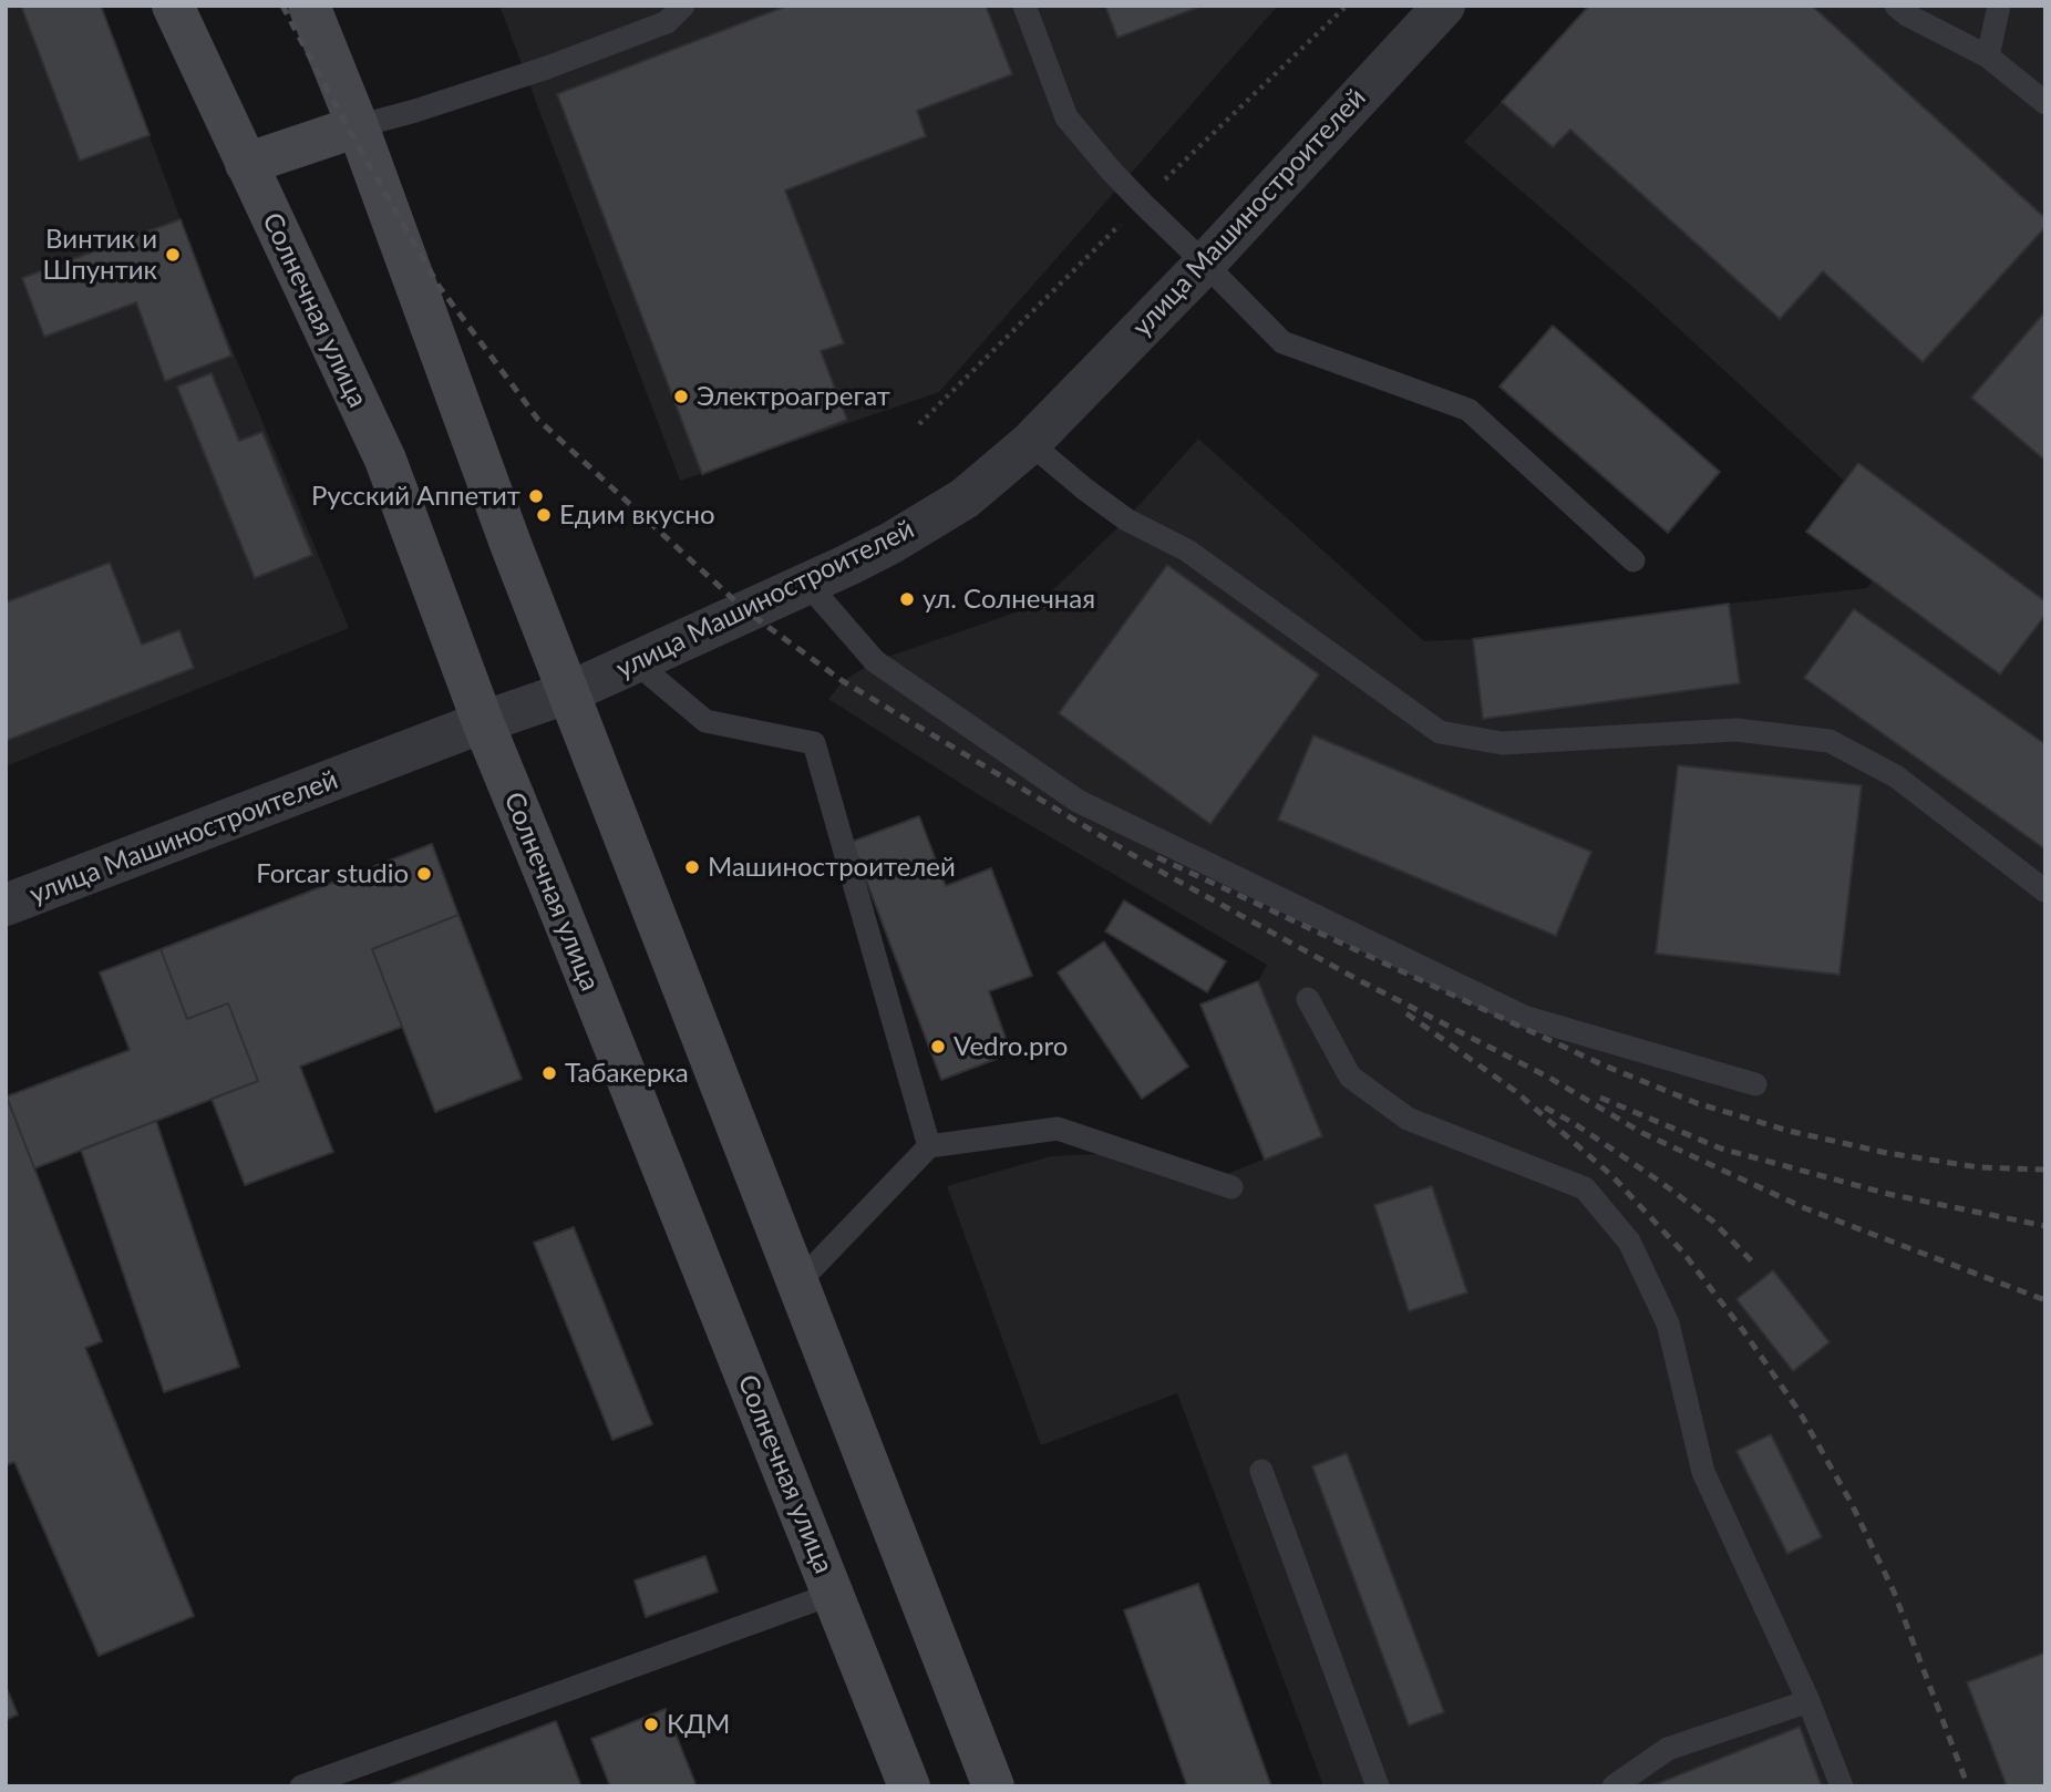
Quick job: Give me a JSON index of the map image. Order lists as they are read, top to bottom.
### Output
{
  "streets": {
    "main road": ["Солнечная улица"],
    "street": ["улица Машиностроителей"]
  },
  "crossings": [
    ["улица Машиностроителей", "Солнечная улица"]
  ],
  "places": [
    "Винтик и Шпунтик",
    "Электроагрегат",
    "Русский Аппетит",
    "Едим вкусно",
    "ул. Солнечная",
    "Машиностроителей",
    "Forcar studio",
    "Vedro.pro",
    "Табакерка",
    "КДМ"
  ]
}
